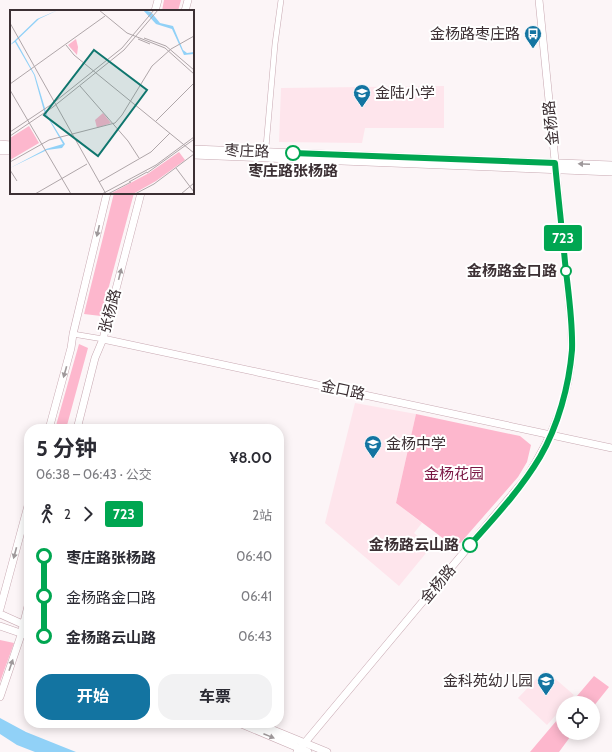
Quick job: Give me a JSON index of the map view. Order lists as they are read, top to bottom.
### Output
{
  "streets": {
    "street": [
      "金杨路",
      "枣庄路",
      "张杨路",
      "金口路"
    ]
  },
  "crossings": [
    ["金杨路", "枣庄路"],
    ["金杨路", "金口路"],
    ["张杨路", "金口路"]
  ],
  "parks": ["金杨花园"],
  "places": {
    "bus stop": ["金杨路枣庄路"],
    "school or university": ["金陆小学", "金杨中学", "金科苑幼儿园"],
    "other": ["枣庄路张杨路", "金杨路金口路", "金杨路云山路"]
  },
  "lines": ["bus line 723"],
  "page": {
    "on_map": "723",
    "heading": ["5 分钟", "06:38 – 06:43 · 公交", "¥8.00"],
    "legs": ["2", "723", "2站"],
    "list": [
      {
        "name": "枣庄路张杨路",
        "value": "06:40"
      },
      {
        "name": "金杨路金口路",
        "value": "06:41"
      },
      {
        "name": "金杨路云山路",
        "value": "06:43"
      }
    ],
    "buttons": ["开始", "车票"]
  }
}
